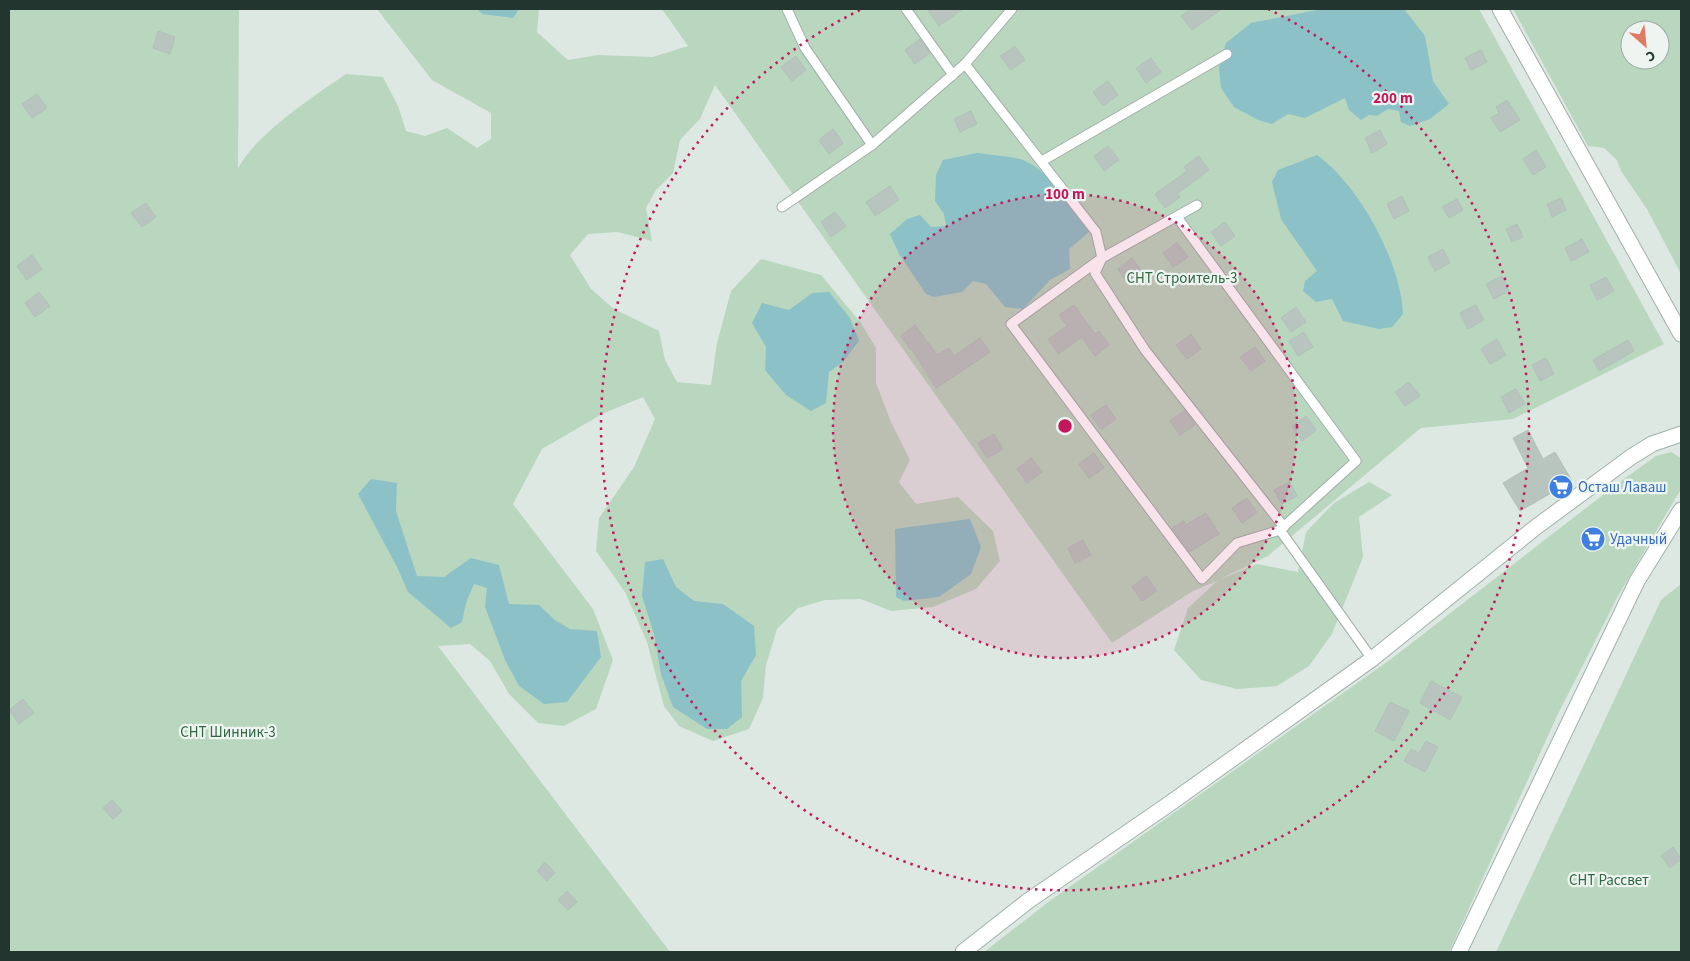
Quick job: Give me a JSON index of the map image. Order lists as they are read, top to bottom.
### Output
{
  "parks": ["СНТ Строитель-3", "СНТ Шинник-3", "СНТ Рассвет"],
  "places": {
    "supermarket": ["Осташ Лаваш", "Удачный"]
  },
  "north": "bottom right",
  "rings": ["200 m", "100 m"]
}
